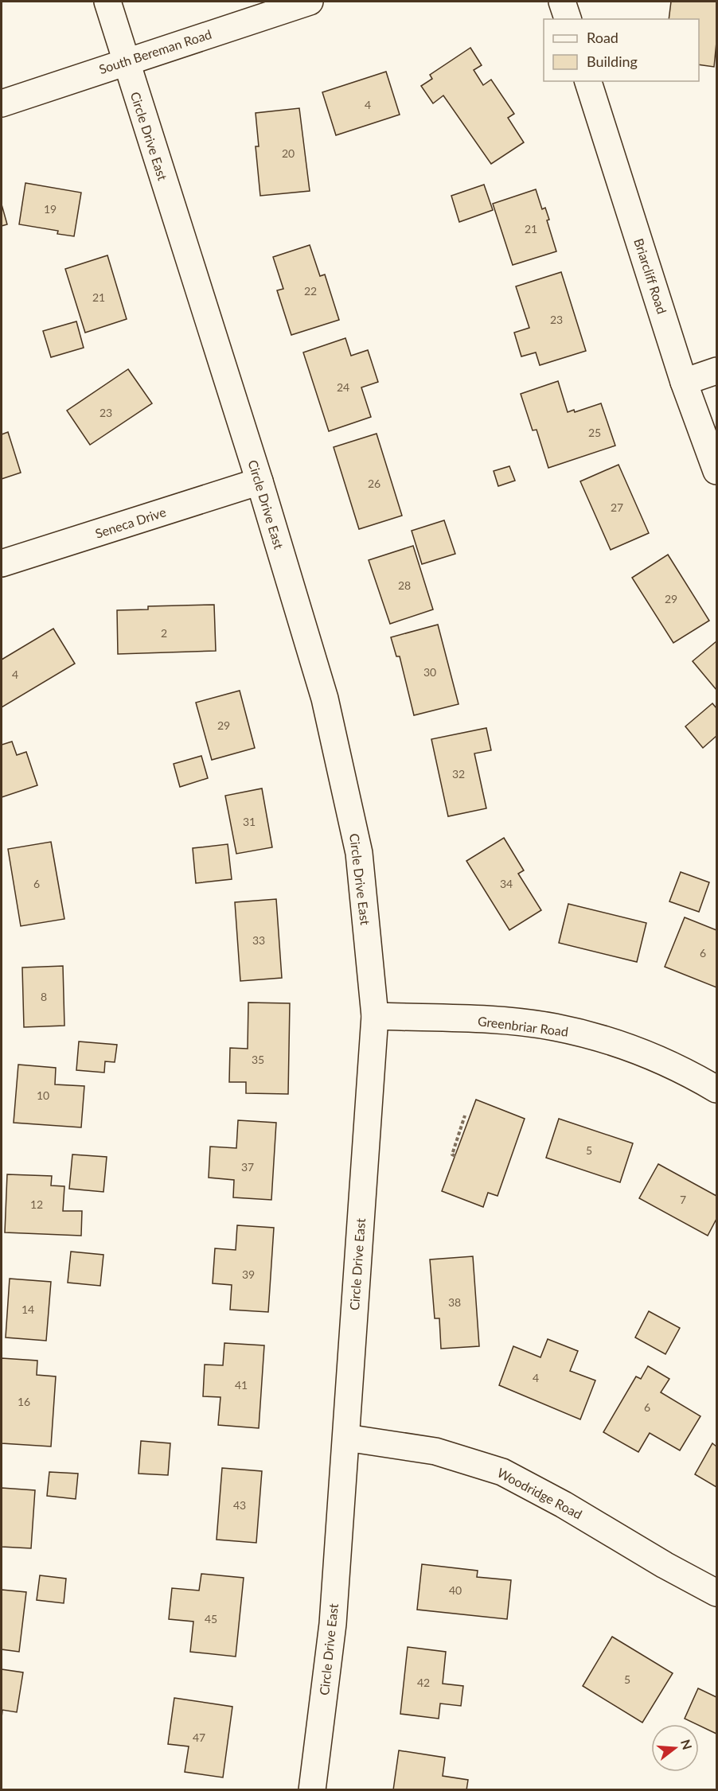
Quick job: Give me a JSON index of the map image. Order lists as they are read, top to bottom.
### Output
{
  "streets": {
    "street": [
      "South Bereman Road",
      "Circle Drive East",
      "Briarcliff Road",
      "Seneca Drive",
      "Greenbriar Road",
      "Woodridge Road"
    ]
  },
  "crossings": [
    ["South Bereman Road", "Circle Drive East"],
    ["Circle Drive East", "Seneca Drive"],
    ["Circle Drive East", "Greenbriar Road"],
    ["Circle Drive East", "Woodridge Road"]
  ],
  "house_numbers": [
    "4",
    "20",
    "19",
    "21",
    "22",
    "21",
    "23",
    "24",
    "23",
    "25",
    "26",
    "27",
    "28",
    "29",
    "2",
    "30",
    "4",
    "29",
    "32",
    "31",
    "6",
    "34",
    "33",
    "6",
    "8",
    "35",
    "10",
    "5",
    "37",
    "7",
    "12",
    "39",
    "38",
    "14",
    "4",
    "41",
    "16",
    "6",
    "43",
    "40",
    "45",
    "5",
    "42",
    "47"
  ],
  "legend": ["Road", "Building"],
  "north": "right"
}
